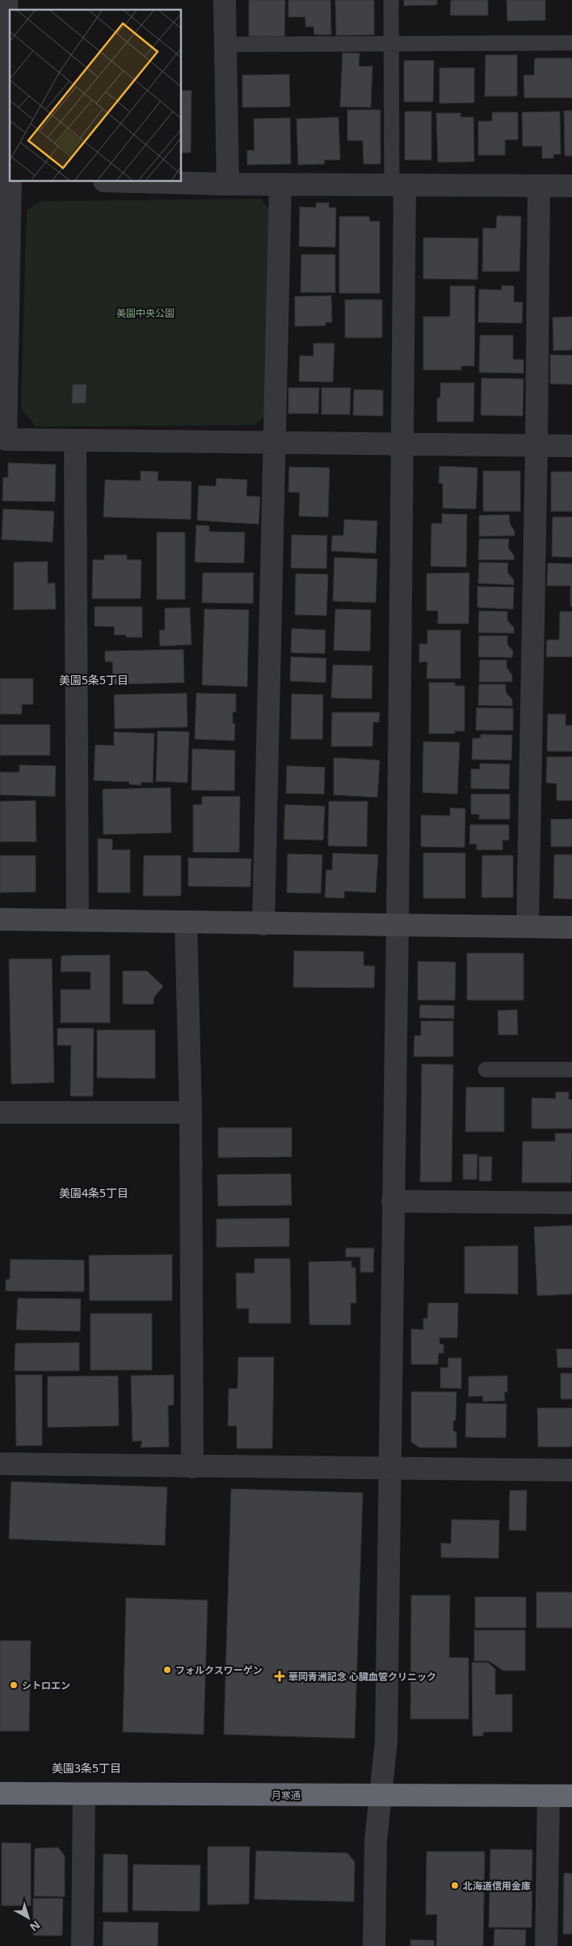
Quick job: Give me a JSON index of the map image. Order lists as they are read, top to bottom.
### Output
{
  "streets": {
    "highway": ["月寒通"]
  },
  "districts": ["美園5条5丁目", "美園4条5丁目", "美園3条5丁目"],
  "parks": ["美園中央公園"],
  "places": {
    "other": ["フォルクスワーゲン", "シトロエン", "北海道信用金庫"],
    "health": ["華岡青洲記念 心臓血管クリニック"]
  },
  "north": "bottom right"
}
